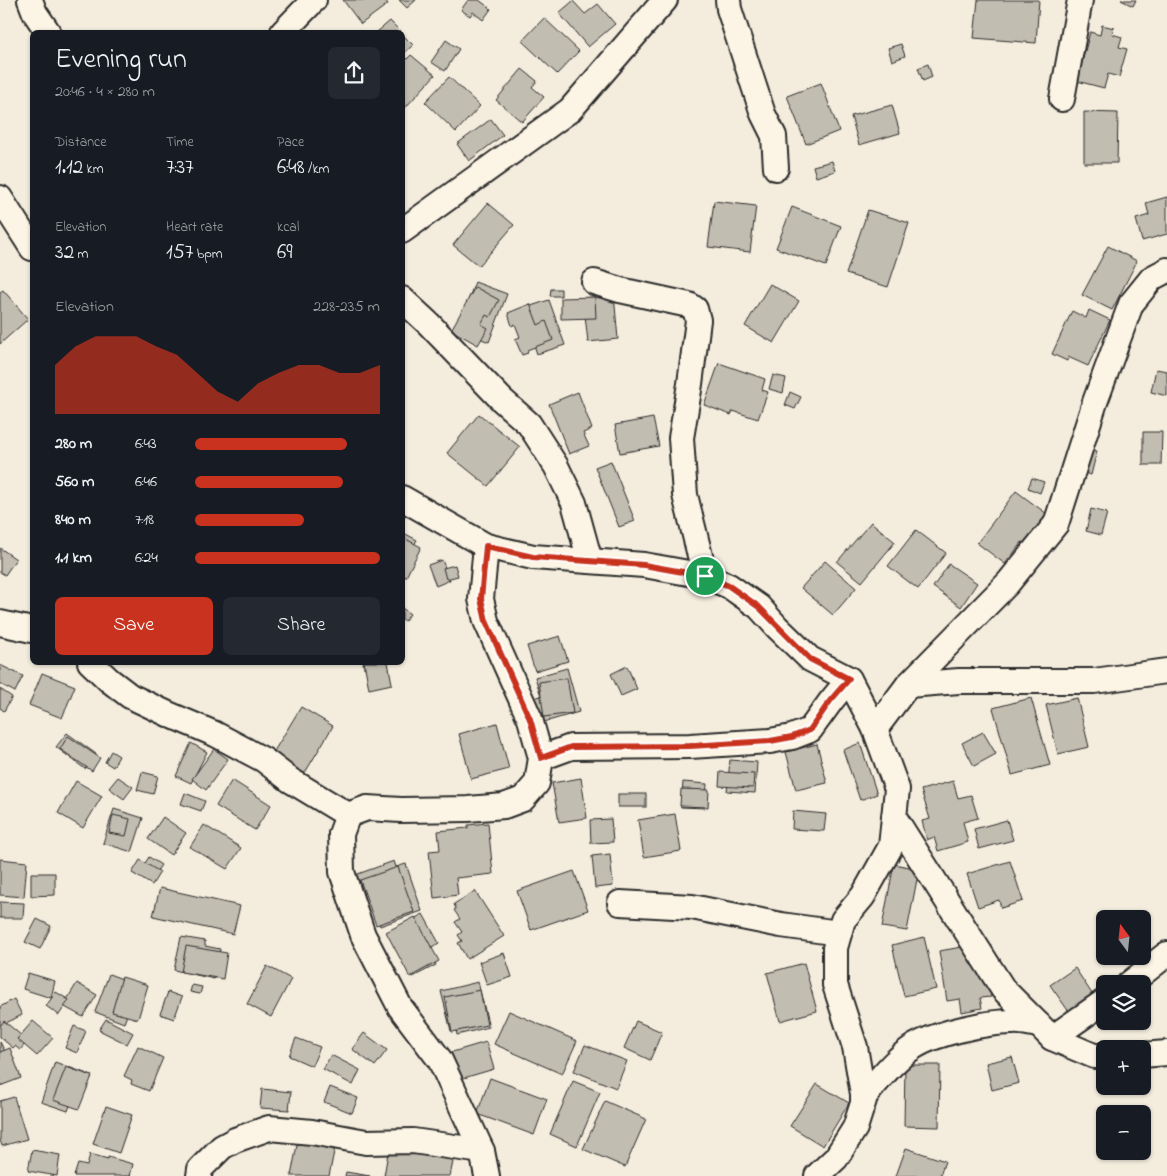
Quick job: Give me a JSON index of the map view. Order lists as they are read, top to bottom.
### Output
{
  "north": "top",
  "page": {
    "heading": ["Evening run", "20:46 · 4 × 280 m"],
    "stats": [
      ["Distance", "1.12 km"],
      ["Time", "7:37"],
      ["Pace", "6:48 /km"],
      ["Elevation", "32 m"],
      ["Heart rate", "157 bpm"],
      ["kcal", "69"]
    ],
    "chart": ["Elevation", "228–235 m"],
    "list": [
      {
        "name": "280 m",
        "note": "6:43"
      },
      {
        "name": "560 m",
        "note": "6:46"
      },
      {
        "name": "840 m",
        "note": "7:18"
      },
      {
        "name": "1.1 km",
        "note": "6:24"
      }
    ],
    "buttons": ["Save", "Share"],
    "map_buttons": ["+", "−"]
  }
}
